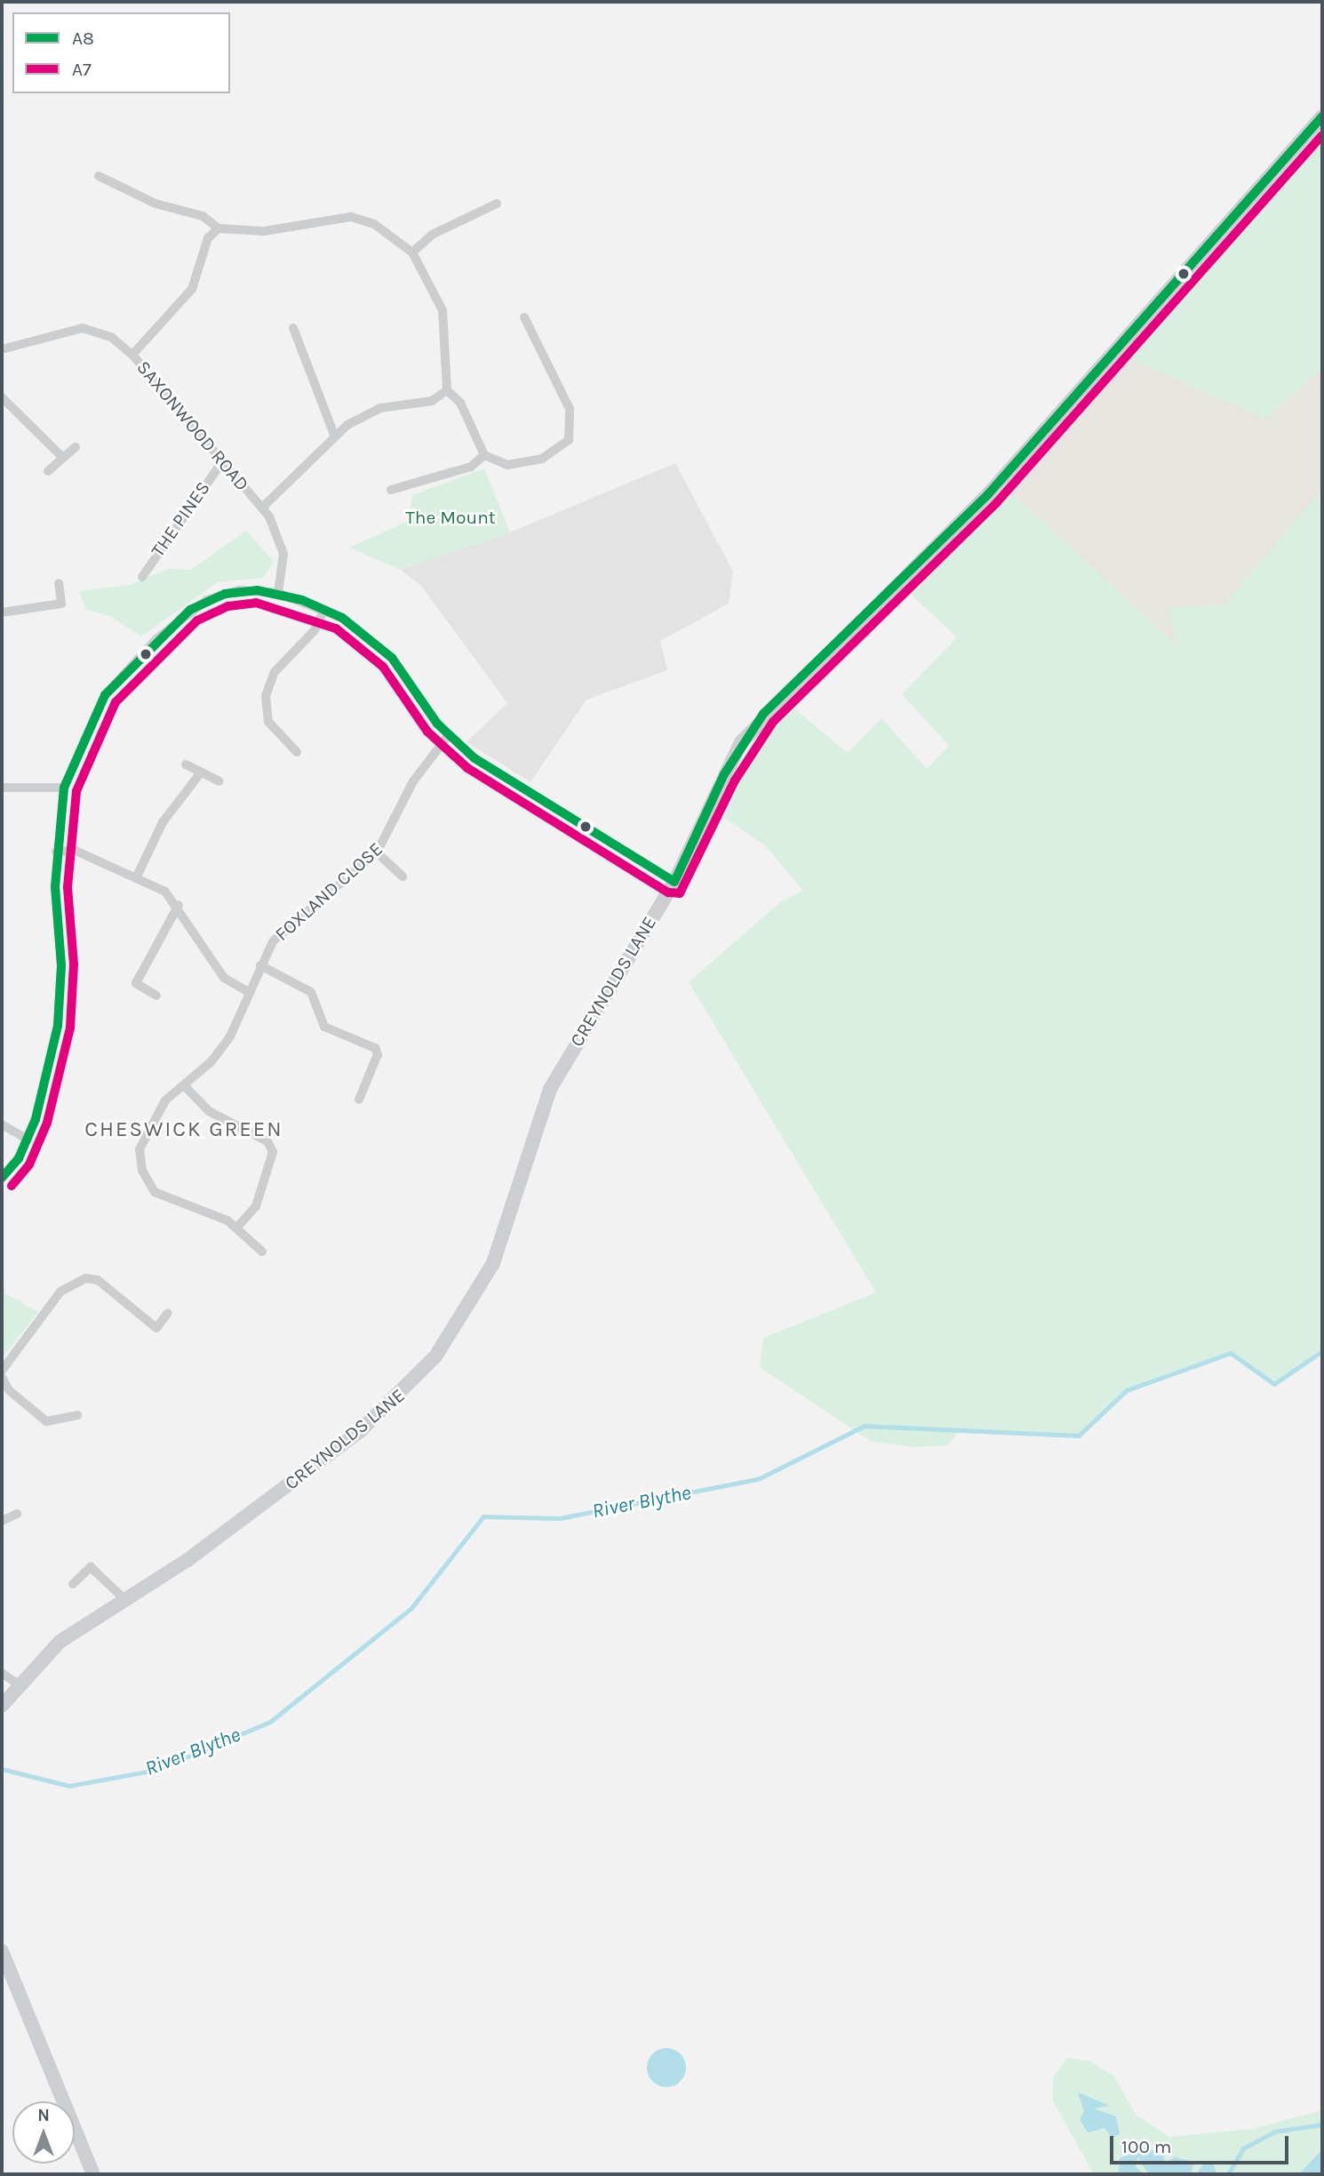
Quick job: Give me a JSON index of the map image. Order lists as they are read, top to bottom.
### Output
{
  "streets": {
    "street": [
      "SAXONWOOD ROAD",
      "THE PINES",
      "FOXLAND CLOSE",
      "CREYNOLDS LANE"
    ]
  },
  "crossings": [
    ["SAXONWOOD ROAD", "THE PINES"]
  ],
  "districts": ["CHESWICK GREEN"],
  "water": ["River Blythe"],
  "parks": ["The Mount"],
  "lines": ["transit line A8", "transit line A7"],
  "legend": ["A8", "A7"],
  "scale_bar": "100 m",
  "north": "top"
}
